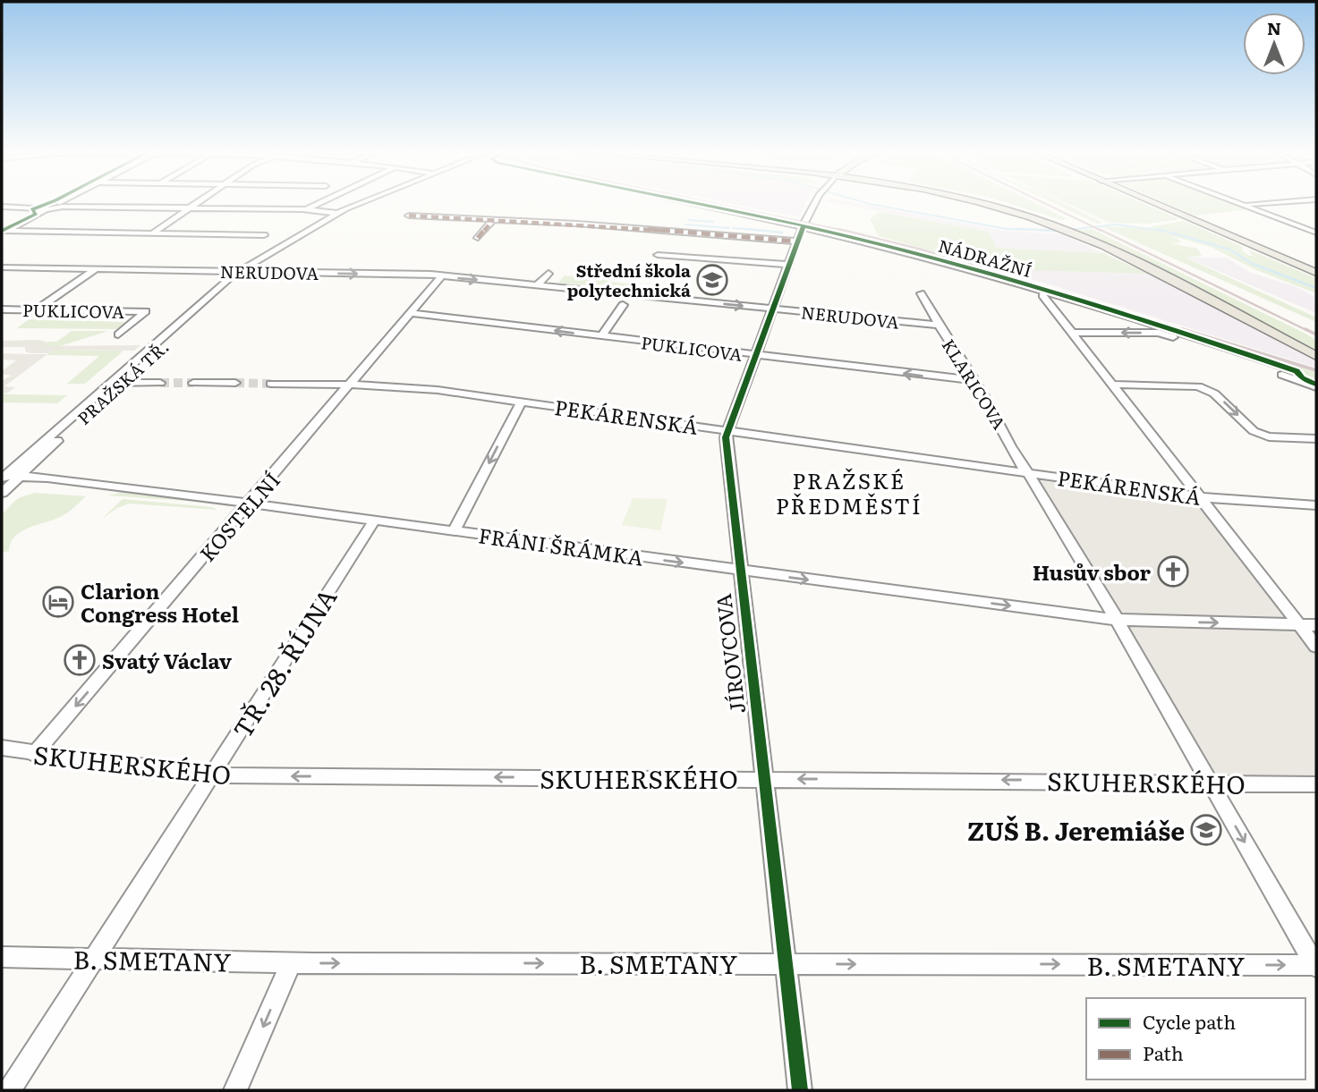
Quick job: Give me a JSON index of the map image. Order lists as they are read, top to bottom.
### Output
{
  "streets": {
    "street": [
      "NÁDRAŽNÍ",
      "NERUDOVA",
      "PUKLICOVA",
      "PRAŽSKÁ TŘ.",
      "KLARICOVA",
      "PEKÁRENSKÁ",
      "KOSTELNÍ",
      "FRÁNI ŠRÁMKA",
      "JÍROVCOVA",
      "TŘ. 28. ŘÍJNA",
      "SKUHERSKÉHO",
      "B. SMETANY"
    ]
  },
  "crossings": [
    ["NÁDRAŽNÍ", "JÍROVCOVA"],
    ["NERUDOVA", "PRAŽSKÁ TŘ."],
    ["NERUDOVA", "KLARICOVA"],
    ["NERUDOVA", "KOSTELNÍ"],
    ["NERUDOVA", "JÍROVCOVA"],
    ["PUKLICOVA", "KLARICOVA"],
    ["PUKLICOVA", "KOSTELNÍ"],
    ["PUKLICOVA", "JÍROVCOVA"],
    ["PRAŽSKÁ TŘ.", "FRÁNI ŠRÁMKA"],
    ["KLARICOVA", "PEKÁRENSKÁ"],
    ["KLARICOVA", "FRÁNI ŠRÁMKA"],
    ["KLARICOVA", "SKUHERSKÉHO"],
    ["KLARICOVA", "B. SMETANY"],
    ["PEKÁRENSKÁ", "KOSTELNÍ"],
    ["PEKÁRENSKÁ", "JÍROVCOVA"],
    ["KOSTELNÍ", "FRÁNI ŠRÁMKA"],
    ["KOSTELNÍ", "SKUHERSKÉHO"],
    ["FRÁNI ŠRÁMKA", "JÍROVCOVA"],
    ["FRÁNI ŠRÁMKA", "TŘ. 28. ŘÍJNA"],
    ["JÍROVCOVA", "SKUHERSKÉHO"],
    ["JÍROVCOVA", "B. SMETANY"],
    ["TŘ. 28. ŘÍJNA", "SKUHERSKÉHO"],
    ["TŘ. 28. ŘÍJNA", "B. SMETANY"]
  ],
  "one_way": [
    "KOSTELNÍ",
    "FRÁNI ŠRÁMKA",
    "SKUHERSKÉHO",
    "B. SMETANY"
  ],
  "districts": ["PRAŽSKÉ PŘEDMĚSTÍ"],
  "places": {
    "school or university": ["Střední škola polytechnická", "ZUŠ B. Jeremiáše"],
    "church": ["Husův sbor", "Svatý Václav"],
    "hotel": ["Clarion Congress Hotel"]
  },
  "legend": ["Cycle path", "Path"],
  "north": "top"
}
